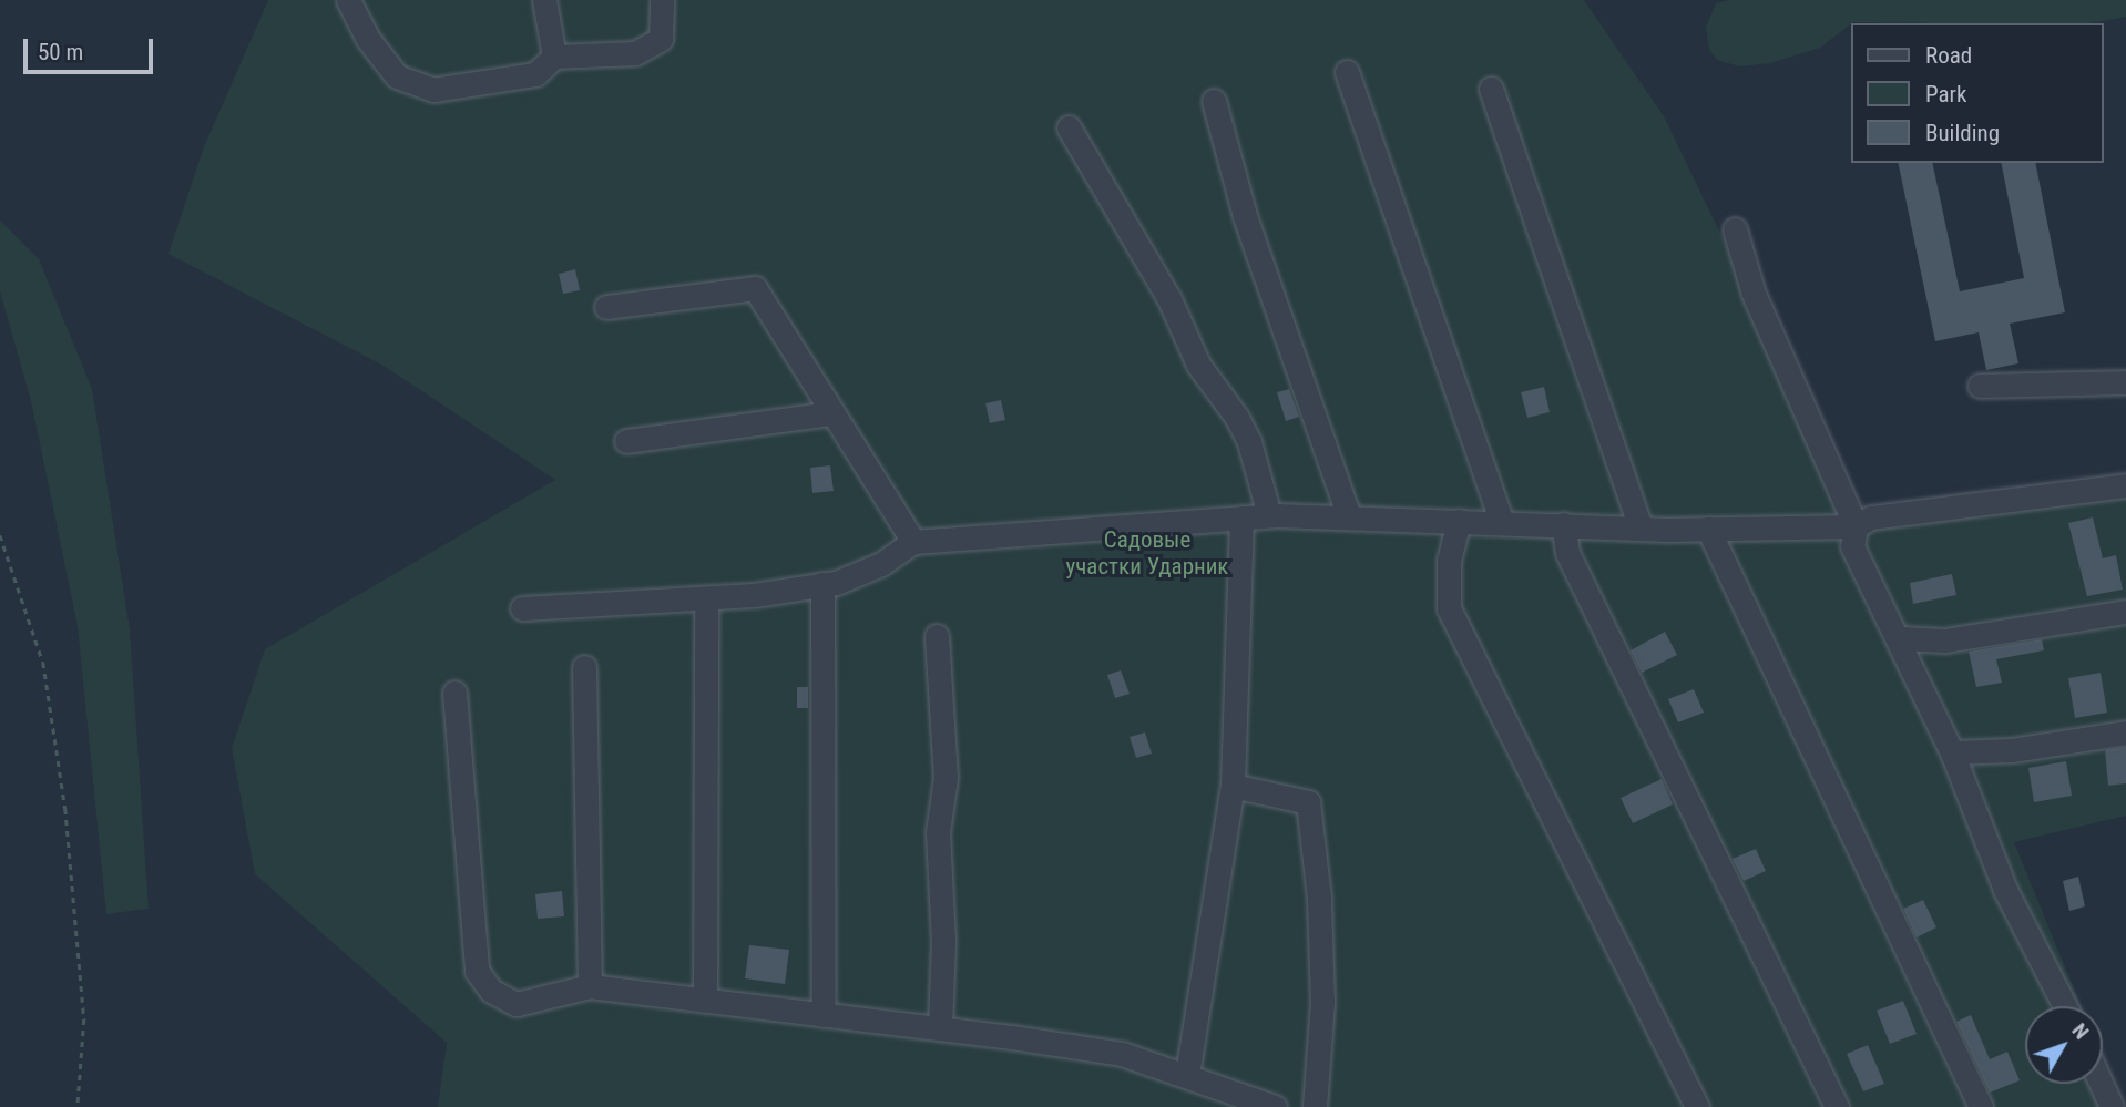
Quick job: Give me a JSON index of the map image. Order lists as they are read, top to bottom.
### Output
{
  "parks": ["Садовые участки Ударник"],
  "legend": ["Road", "Park", "Building"],
  "scale_bar": "50 m",
  "north": "top right"
}
